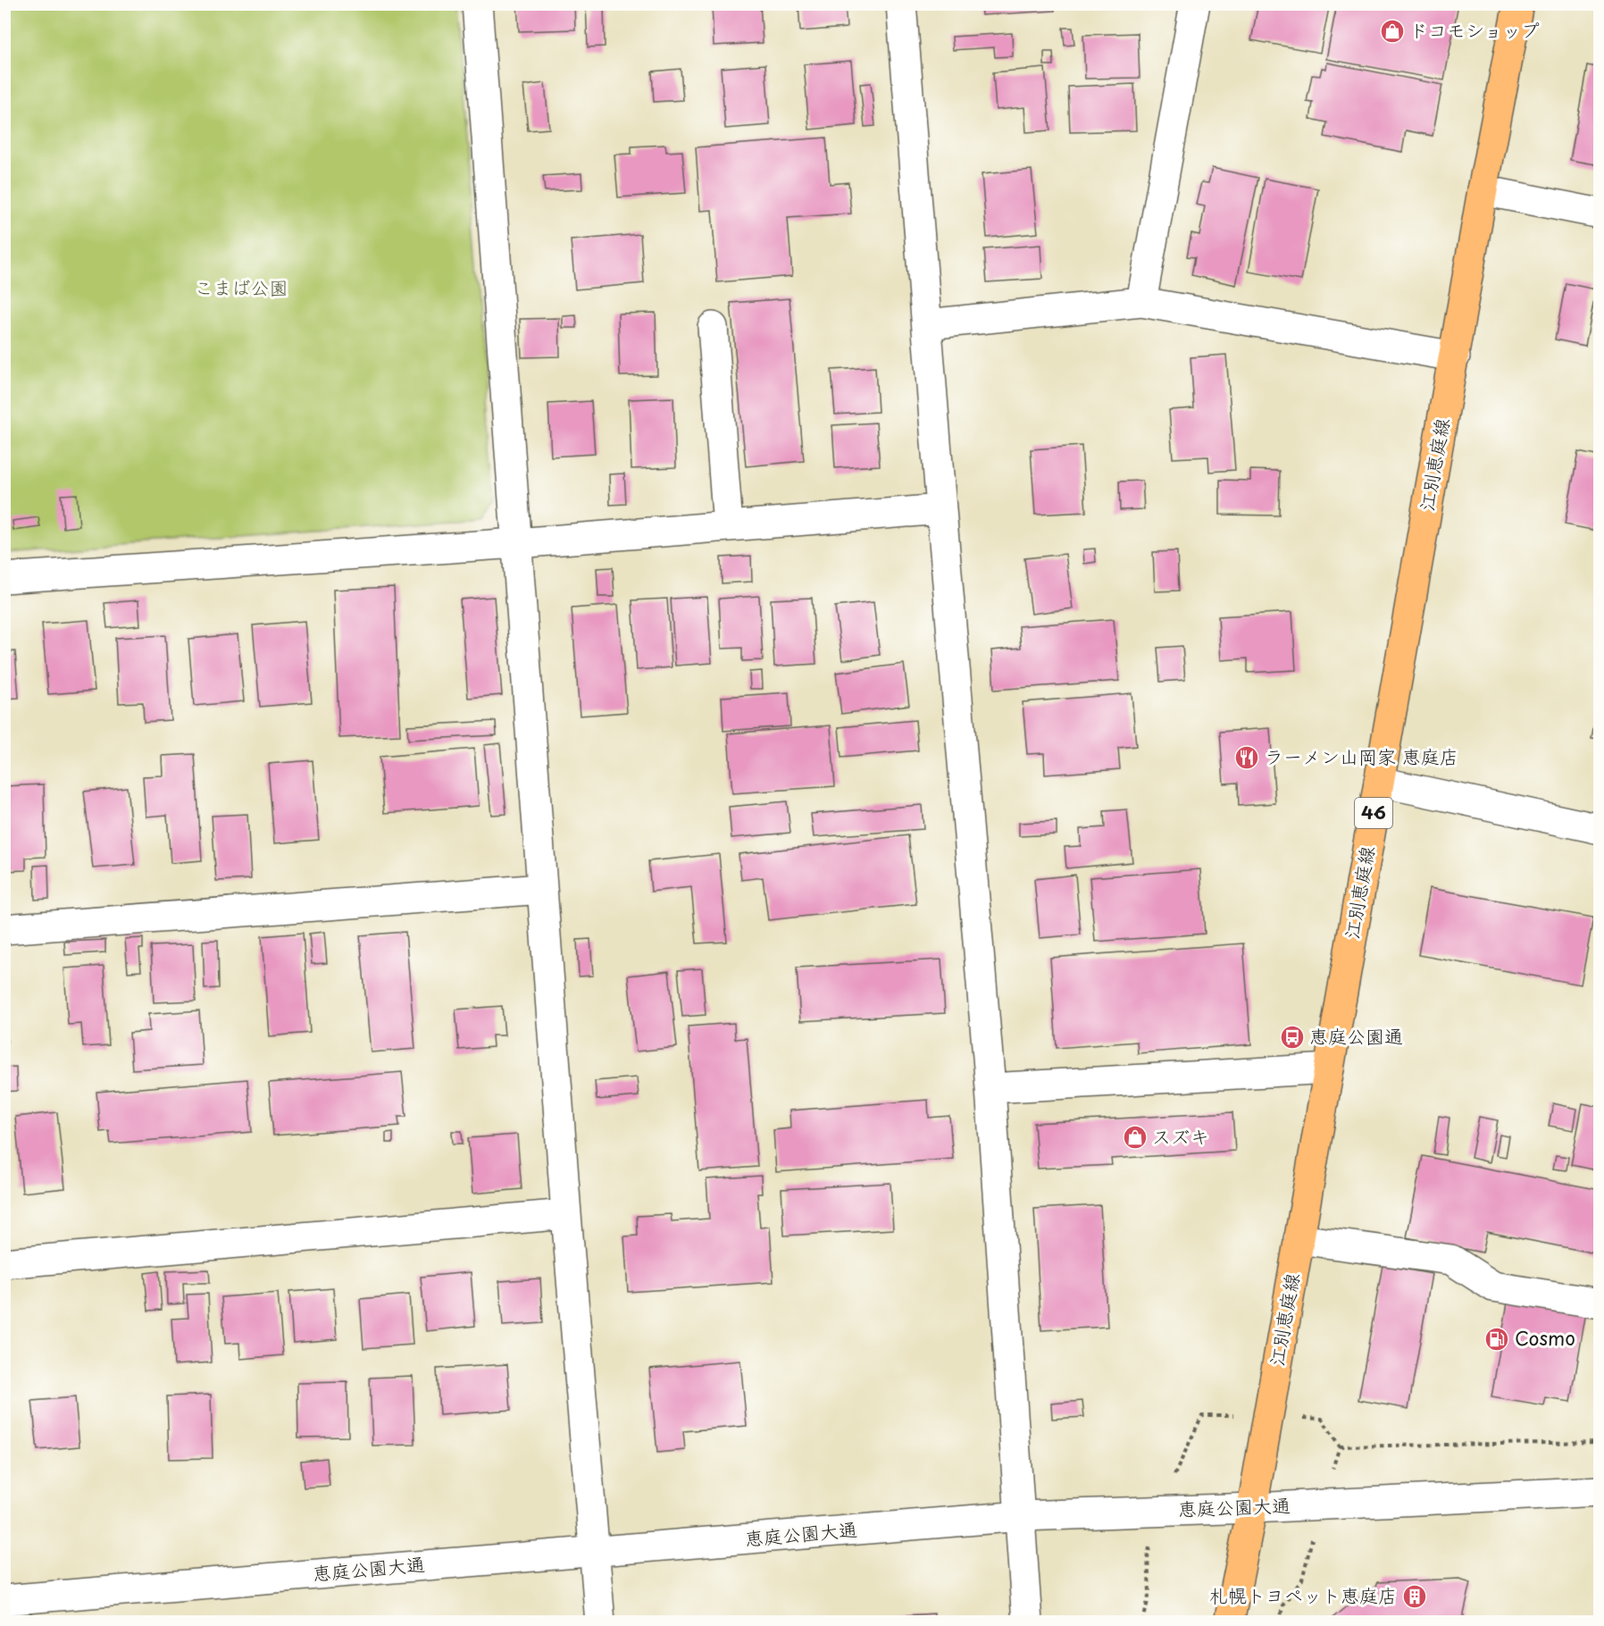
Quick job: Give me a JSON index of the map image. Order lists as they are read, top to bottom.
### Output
{
  "streets": {
    "main road": ["江別恵庭線", "46"],
    "street": ["恵庭公園大通"]
  },
  "crossings": [
    ["江別恵庭線", "恵庭公園大通"]
  ],
  "parks": ["こまば公園"],
  "places": {
    "shop": ["ドコモショップ", "スズキ"],
    "restaurant": ["ラーメン山岡家 恵庭店"],
    "bus stop": ["恵庭公園通"],
    "fuel station": ["Cosmo"],
    "building": ["札幌トヨペット恵庭店"]
  }
}
